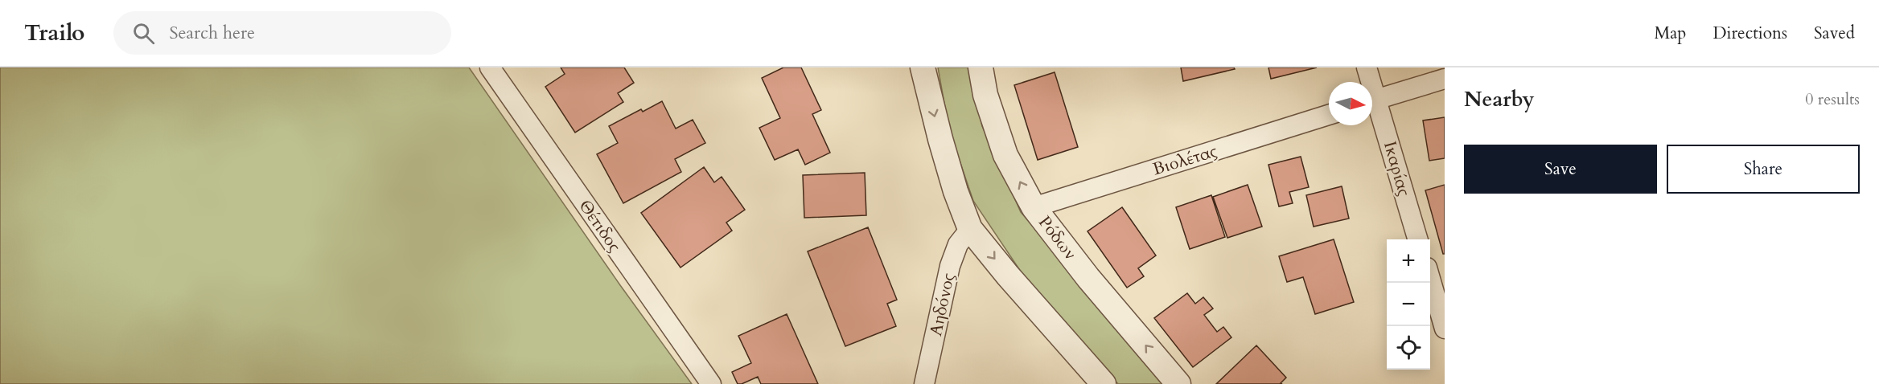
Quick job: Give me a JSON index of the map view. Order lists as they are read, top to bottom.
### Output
{
  "streets": {
    "street": [
      "Βιολέτας",
      "Ικαρίας",
      "Θέτιδος",
      "Ρόδων",
      "Αηδόνος"
    ]
  },
  "crossings": [
    ["Βιολέτας", "Ρόδων"]
  ],
  "north": "right",
  "page": {
    "header": "Trailo",
    "search": "Search here",
    "nav": ["Map", "Directions", "Saved"],
    "heading": ["Nearby", "0 results"],
    "buttons": ["Save", "Share"],
    "map_buttons": ["+", "−"]
  }
}
